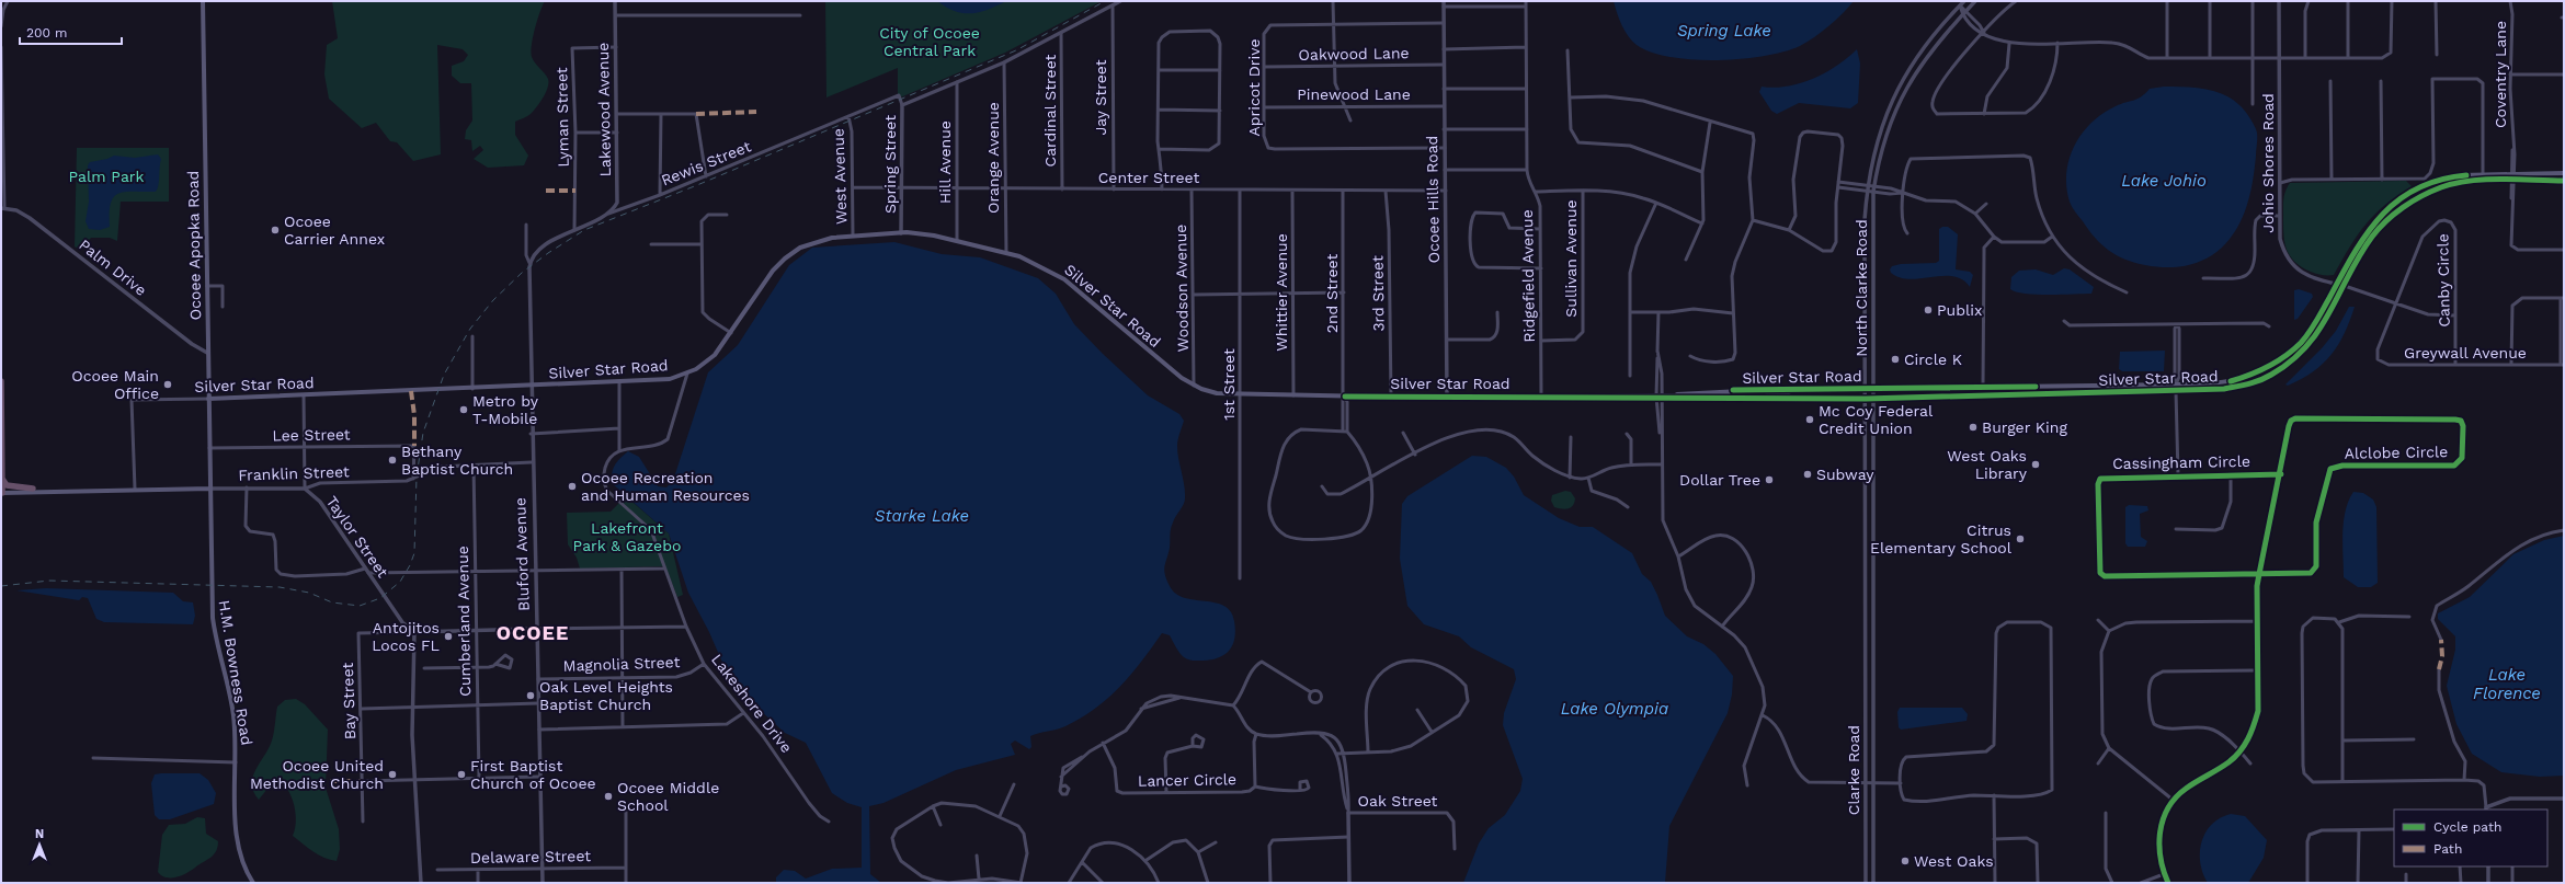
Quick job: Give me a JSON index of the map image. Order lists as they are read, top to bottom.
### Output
{
  "streets": {
    "main road": [
      "Ocoee Apopka Road",
      "Silver Star Road",
      "Franklin Street",
      "H.M. Bowness Road"
    ],
    "street": [
      "Oakwood Lane",
      "Coventry Lane",
      "Apricot Drive",
      "Pinewood Lane",
      "Jay Street",
      "Lakewood Avenue",
      "Cardinal Street",
      "Lyman Street",
      "Orange Avenue",
      "Hill Avenue",
      "Rewis Street",
      "Johio Shores Road",
      "Spring Street",
      "West Avenue",
      "Center Street",
      "Ocoee Hills Road",
      "Sullivan Avenue",
      "Palm Drive",
      "Ridgefield Avenue",
      "Canby Circle",
      "Woodson Avenue",
      "North Clarke Road",
      "Whittier Avenue",
      "2nd Street",
      "3rd Street",
      "Greywall Avenue",
      "1st Street",
      "Lee Street",
      "Alclobe Circle",
      "Cassingham Circle",
      "Taylor Street",
      "Bluford Avenue",
      "Cumberland Avenue",
      "Magnolia Street",
      "Bay Street",
      "Lakeshore Drive",
      "Clarke Road",
      "Lancer Circle",
      "Oak Street",
      "Delaware Street"
    ]
  },
  "crossings": [
    ["Oakwood Lane", "Apricot Drive"],
    ["Oakwood Lane", "Ocoee Hills Road"],
    ["Coventry Lane", "Silver Star Road"],
    ["Apricot Drive", "Pinewood Lane"],
    ["Apricot Drive", "Ocoee Hills Road"],
    ["Pinewood Lane", "Ocoee Hills Road"],
    ["Jay Street", "Center Street"],
    ["Lakewood Avenue", "Lyman Street"],
    ["Lakewood Avenue", "Rewis Street"],
    ["Cardinal Street", "Center Street"],
    ["Lyman Street", "Rewis Street"],
    ["Orange Avenue", "Center Street"],
    ["Orange Avenue", "Silver Star Road"],
    ["Hill Avenue", "Center Street"],
    ["Hill Avenue", "Silver Star Road"],
    ["Rewis Street", "Spring Street"],
    ["Rewis Street", "West Avenue"],
    ["Rewis Street", "Bluford Avenue"],
    ["Johio Shores Road", "Silver Star Road"],
    ["Spring Street", "Center Street"],
    ["Spring Street", "Silver Star Road"],
    ["West Avenue", "Center Street"],
    ["West Avenue", "Silver Star Road"],
    ["Center Street", "Ocoee Hills Road"],
    ["Center Street", "Woodson Avenue"],
    ["Center Street", "Whittier Avenue"],
    ["Center Street", "2nd Street"],
    ["Center Street", "3rd Street"],
    ["Center Street", "1st Street"],
    ["Ocoee Hills Road", "Silver Star Road"],
    ["Ocoee Apopka Road", "Palm Drive"],
    ["Ocoee Apopka Road", "Silver Star Road"],
    ["Ocoee Apopka Road", "Lee Street"],
    ["Ocoee Apopka Road", "Franklin Street"],
    ["Ocoee Apopka Road", "H.M. Bowness Road"],
    ["Sullivan Avenue", "Ridgefield Avenue"],
    ["Ridgefield Avenue", "Silver Star Road"],
    ["Canby Circle", "Greywall Avenue"],
    ["Woodson Avenue", "Silver Star Road"],
    ["North Clarke Road", "Silver Star Road"],
    ["North Clarke Road", "Clarke Road"],
    ["Whittier Avenue", "Silver Star Road"],
    ["2nd Street", "Silver Star Road"],
    ["3rd Street", "Silver Star Road"],
    ["Silver Star Road", "1st Street"],
    ["Silver Star Road", "Franklin Street"],
    ["Silver Star Road", "Bluford Avenue"],
    ["Lee Street", "Franklin Street"],
    ["Alclobe Circle", "Cassingham Circle"],
    ["Franklin Street", "Taylor Street"],
    ["Franklin Street", "Bluford Avenue"],
    ["Franklin Street", "Cumberland Avenue"],
    ["Franklin Street", "H.M. Bowness Road"],
    ["Taylor Street", "Bay Street"],
    ["Bluford Avenue", "Magnolia Street"],
    ["Bluford Avenue", "Delaware Street"],
    ["Magnolia Street", "Lakeshore Drive"]
  ],
  "districts": ["OCOEE"],
  "water": [
    "Spring Lake",
    "Lake Johio",
    "Starke Lake",
    "Lake Florence",
    "Lake Olympia"
  ],
  "parks": ["City of Ocoee Central Park", "Palm Park", "Lakefront Park & Gazebo"],
  "places": [
    "Ocoee Carrier Annex",
    "Publix",
    "Circle K",
    "Ocoee Main Office",
    "Metro by T-Mobile",
    "Mc Coy Federal Credit Union",
    "Burger King",
    "Bethany Baptist Church",
    "West Oaks Library",
    "Subway",
    "Dollar Tree",
    "Ocoee Recreation and Human Resources",
    "Citrus Elementary School",
    "Antojitos Locos FL",
    "Oak Level Heights Baptist Church",
    "Ocoee United Methodist Church",
    "First Baptist Church of Ocoee",
    "Ocoee Middle School",
    "West Oaks"
  ],
  "legend": ["Cycle path", "Path"],
  "scale_bar": "200 m",
  "north": "top"
}
